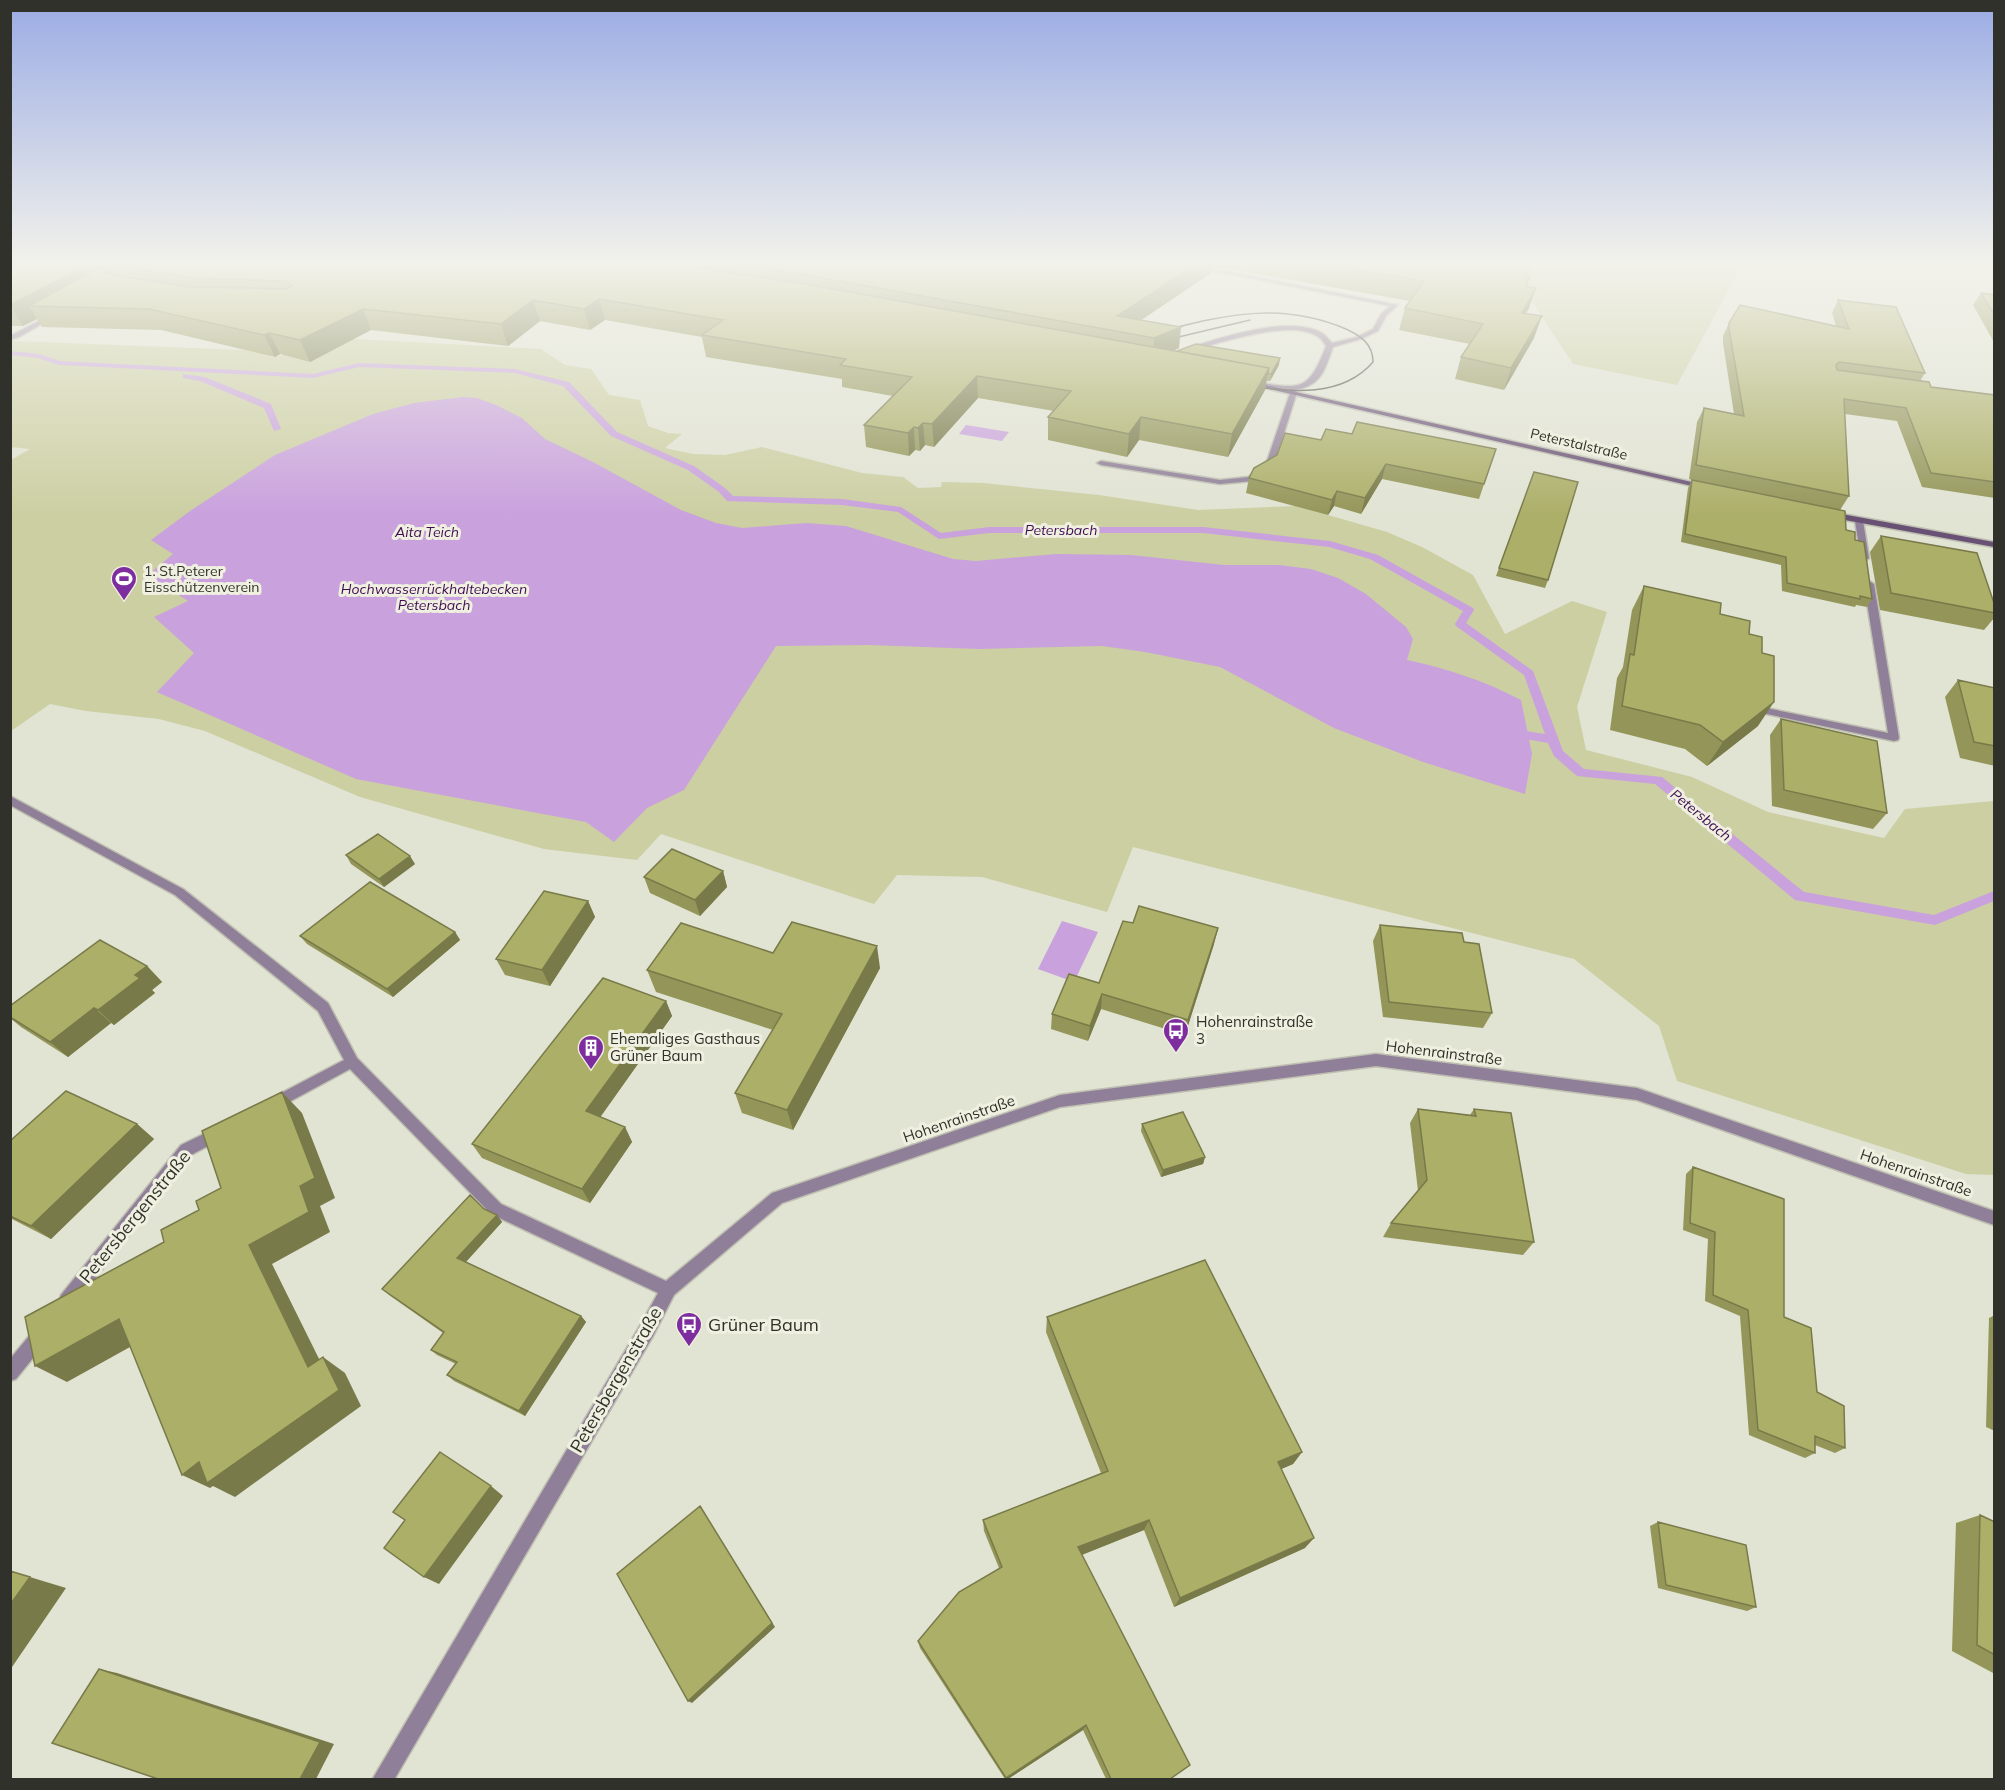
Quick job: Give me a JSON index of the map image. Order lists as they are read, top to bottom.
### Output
{
  "streets": {
    "street": ["Peterstalstraße", "Hohenrainstraße", "Petersbergenstraße"]
  },
  "crossings": [
    ["Hohenrainstraße", "Petersbergenstraße"]
  ],
  "water": ["Petersbach", "Aita Teich", "Hochwasserrückhaltebecken Petersbach"],
  "places": {
    "sports": ["1. St.Peterer Eisschützenverein"],
    "bus stop": ["Hohenrainstraße 3", "Grüner Baum"],
    "building": ["Ehemaliges Gasthaus Grüner Baum"]
  }
}
